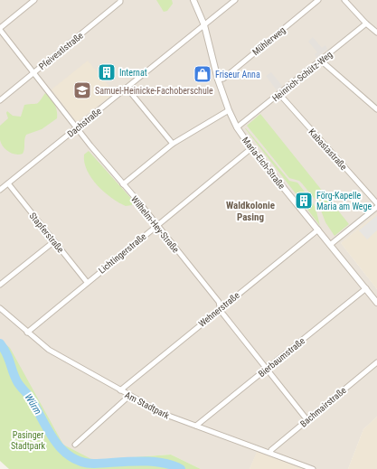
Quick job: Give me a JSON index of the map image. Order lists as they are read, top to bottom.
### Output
{
  "streets": {
    "street": [
      "Mühlerweg",
      "Pfeivestlstraße",
      "Heinrich-Schütz-Weg",
      "Dachstraße",
      "Kabastastraße",
      "Maria-Eich-Straße",
      "Wilhelm-Hey-Straße",
      "Stapferstraße",
      "Lichtingerstraße",
      "Wehnerstraße",
      "Bierbaumstraße",
      "Am Stadtpark",
      "Bachmairstraße"
    ]
  },
  "crossings": [
    ["Mühlerweg", "Maria-Eich-Straße"],
    ["Pfeivestlstraße", "Wilhelm-Hey-Straße"],
    ["Heinrich-Schütz-Weg", "Kabastastraße"],
    ["Heinrich-Schütz-Weg", "Maria-Eich-Straße"],
    ["Dachstraße", "Maria-Eich-Straße"],
    ["Dachstraße", "Wilhelm-Hey-Straße"],
    ["Dachstraße", "Stapferstraße"],
    ["Maria-Eich-Straße", "Lichtingerstraße"],
    ["Maria-Eich-Straße", "Wehnerstraße"],
    ["Maria-Eich-Straße", "Bierbaumstraße"],
    ["Wilhelm-Hey-Straße", "Lichtingerstraße"],
    ["Wilhelm-Hey-Straße", "Wehnerstraße"],
    ["Wilhelm-Hey-Straße", "Bierbaumstraße"],
    ["Wilhelm-Hey-Straße", "Bachmairstraße"],
    ["Stapferstraße", "Lichtingerstraße"],
    ["Lichtingerstraße", "Am Stadtpark"],
    ["Wehnerstraße", "Am Stadtpark"],
    ["Bierbaumstraße", "Am Stadtpark"],
    ["Am Stadtpark", "Bachmairstraße"]
  ],
  "districts": ["Waldkolonie Pasing"],
  "water": ["Würm"],
  "parks": ["Pasinger Stadtpark"],
  "places": {
    "building": ["Internat", "Förg-Kapelle Maria am Wege"],
    "shop": ["Friseur Anna"],
    "school or university": ["Samuel-Heinicke-Fachoberschule"]
  }
}
